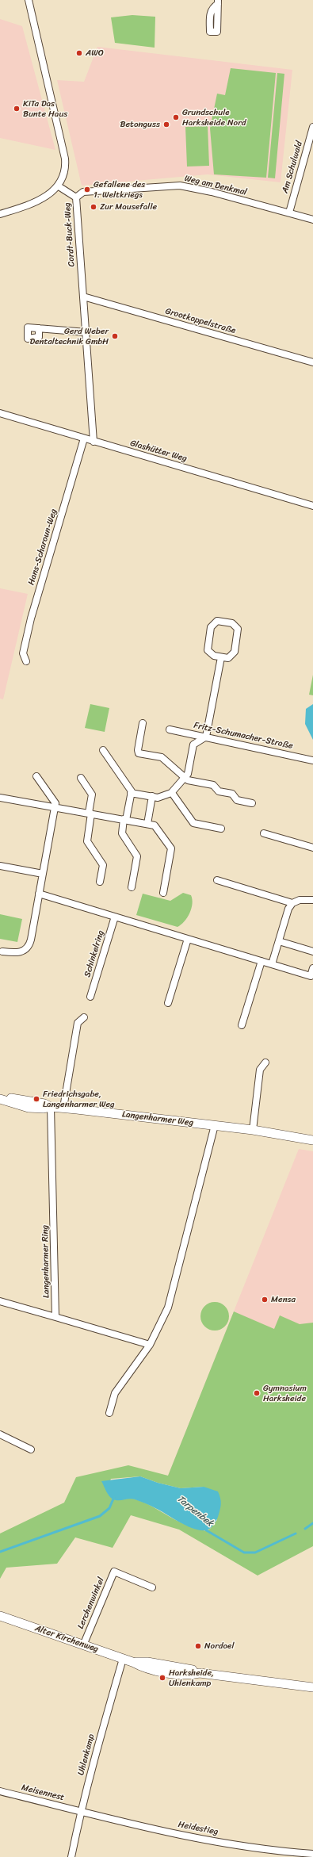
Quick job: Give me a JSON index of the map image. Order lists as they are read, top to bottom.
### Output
{
  "streets": {
    "main road": ["Langenharmer Weg", "Alter Kirchenweg"],
    "street": [
      "Am Schulwald",
      "Weg am Denkmal",
      "Cordt-Buck-Weg",
      "Grootkoppelstraße",
      "Glashütter Weg",
      "Hans-Scharoun-Weg",
      "Fritz-Schumacher-Straße",
      "Schinkelring",
      "Langenharmer Ring",
      "Lerchenwinkel",
      "Uhlenkamp",
      "Meisennest",
      "Heidestieg"
    ]
  },
  "crossings": [
    ["Am Schulwald", "Weg am Denkmal"],
    ["Weg am Denkmal", "Cordt-Buck-Weg"],
    ["Cordt-Buck-Weg", "Grootkoppelstraße"],
    ["Cordt-Buck-Weg", "Glashütter Weg"],
    ["Glashütter Weg", "Hans-Scharoun-Weg"],
    ["Langenharmer Weg", "Langenharmer Ring"],
    ["Lerchenwinkel", "Alter Kirchenweg"],
    ["Alter Kirchenweg", "Uhlenkamp"],
    ["Uhlenkamp", "Meisennest"],
    ["Uhlenkamp", "Heidestieg"],
    ["Meisennest", "Heidestieg"]
  ],
  "water": ["Tarpenbek"],
  "places": [
    "AWO",
    "KiTa Das Bunte Haus",
    "Grundschule Harksheide Nord",
    "Betonguss",
    "Gefallene des 1. Weltkriegs",
    "Zur Mausefalle",
    "Gerd Weber Dentaltechnik GmbH",
    "Friedrichsgabe, Langenharmer Weg",
    "Mensa",
    "Gymnasium Harksheide",
    "Nordoel",
    "Harksheide, Uhlenkamp"
  ]
}
